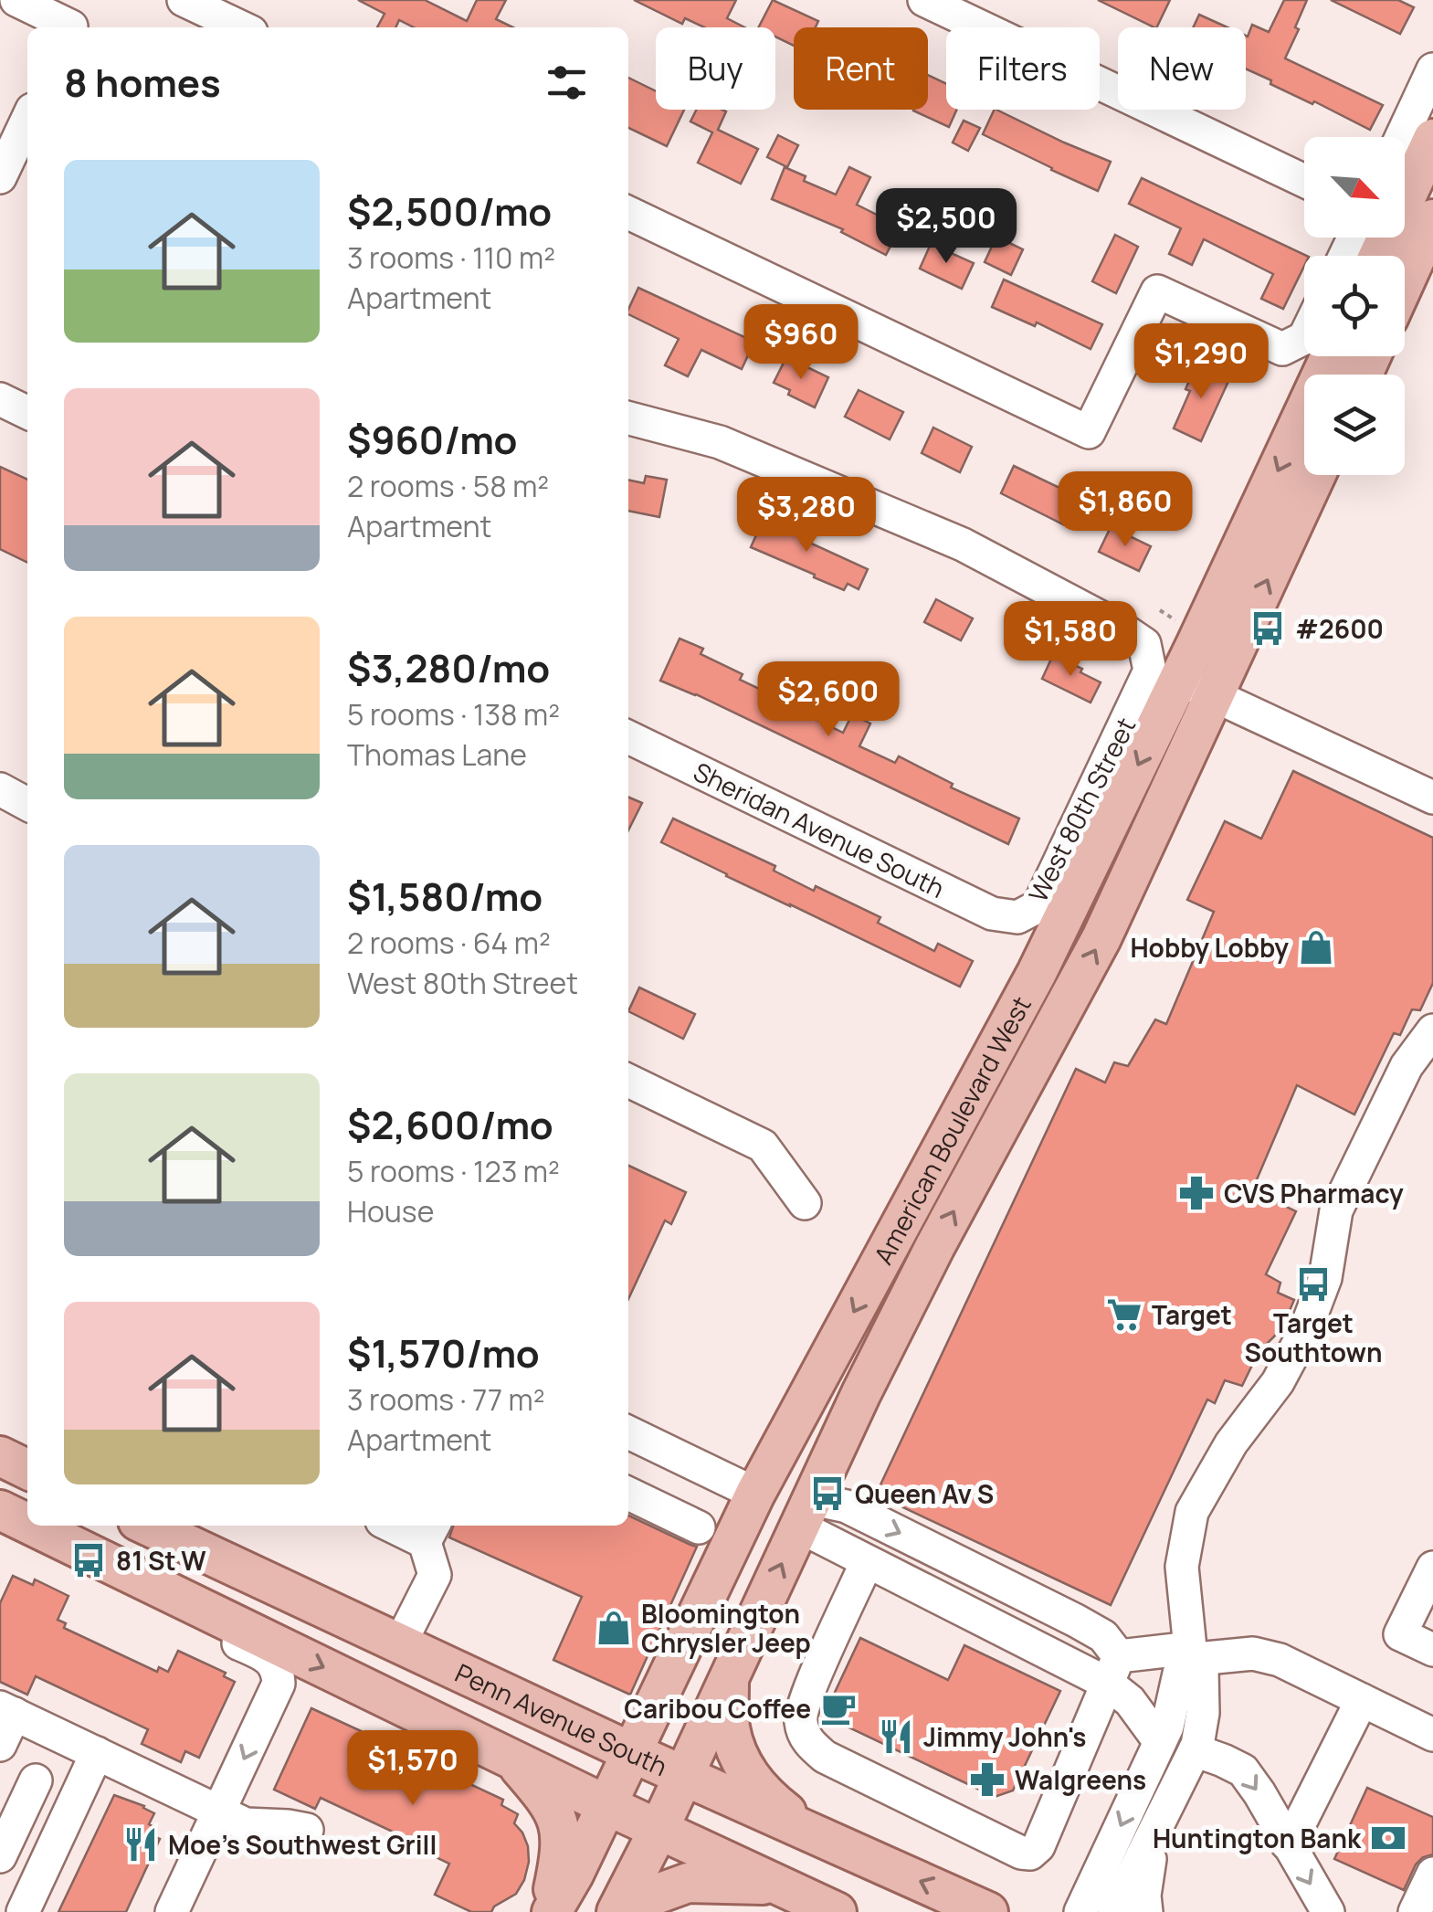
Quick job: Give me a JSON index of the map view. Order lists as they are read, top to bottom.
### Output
{
  "streets": {
    "main road": ["American Boulevard West", "Penn Avenue South"],
    "street": ["West 80th Street", "Sheridan Avenue South"]
  },
  "crossings": [
    ["West 80th Street", "Sheridan Avenue South"],
    ["American Boulevard West", "Penn Avenue South"]
  ],
  "places": {
    "bus stop": [
      "#2600",
      "Target Southtown",
      "Queen Av S",
      "81 St W"
    ],
    "shop": ["Hobby Lobby", "Bloomington Chrysler Jeep"],
    "pharmacy": ["CVS Pharmacy", "Walgreens"],
    "supermarket": ["Target"],
    "cafe": ["Caribou Coffee"],
    "restaurant": ["Jimmy John's", "Moe's Southwest Grill"],
    "bank": ["Huntington Bank"]
  },
  "north": "bottom right",
  "page": {
    "chip": [
      "Buy",
      "Rent",
      "Filters",
      "New"
    ],
    "heading": "8 homes",
    "list": [
      {
        "name": "$2,500/mo",
        "note": "3 rooms · 110 m² · Apartment"
      },
      {
        "name": "$960/mo",
        "note": "2 rooms · 58 m² · Apartment"
      },
      {
        "name": "$3,280/mo",
        "note": "5 rooms · 138 m² · Thomas Lane"
      },
      {
        "name": "$1,580/mo",
        "note": "2 rooms · 64 m² · West 80th Street"
      },
      {
        "name": "$2,600/mo",
        "note": "5 rooms · 123 m² · House"
      },
      {
        "name": "$1,570/mo",
        "note": "3 rooms · 77 m² · Apartment"
      }
    ],
    "price": [
      "$2,500",
      "$960",
      "$1,290",
      "$1,860",
      "$3,280",
      "$1,580",
      "$2,600",
      "$1,570"
    ]
  }
}
